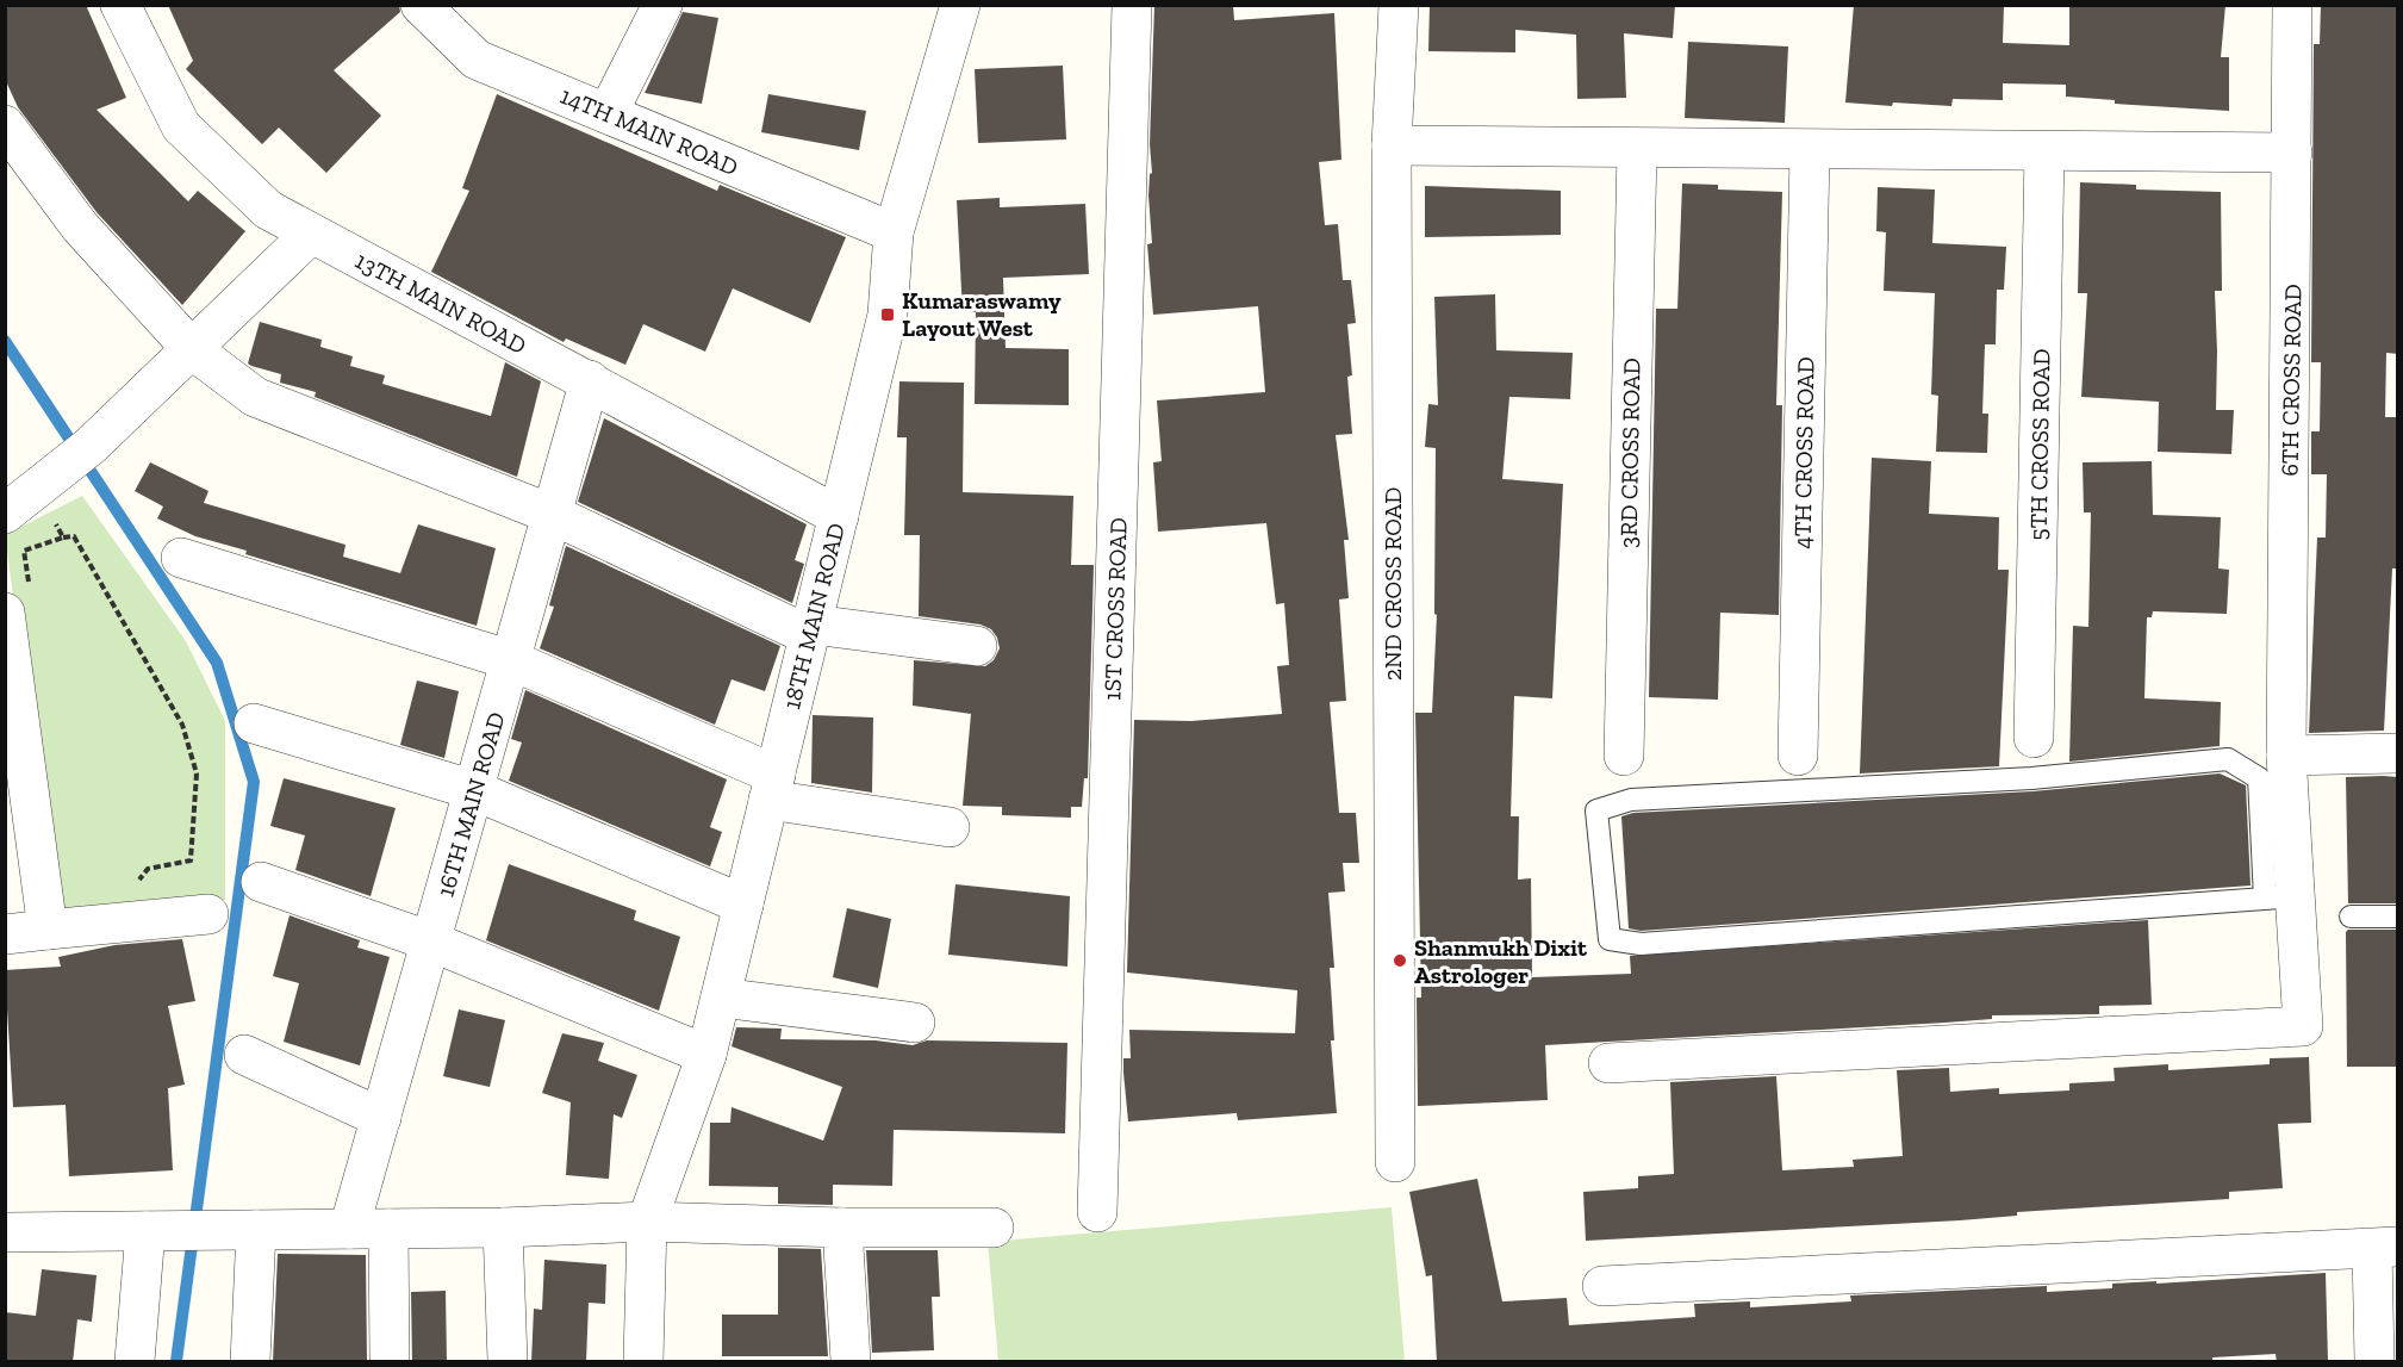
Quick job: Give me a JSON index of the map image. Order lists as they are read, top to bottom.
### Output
{
  "streets": {
    "street": [
      "14TH MAIN ROAD",
      "13TH MAIN ROAD",
      "6TH CROSS ROAD",
      "5TH CROSS ROAD",
      "3RD CROSS ROAD",
      "4TH CROSS ROAD",
      "2ND CROSS ROAD",
      "1ST CROSS ROAD",
      "18TH MAIN ROAD",
      "16TH MAIN ROAD"
    ]
  },
  "crossings": [
    ["14TH MAIN ROAD", "18TH MAIN ROAD"],
    ["13TH MAIN ROAD", "18TH MAIN ROAD"],
    ["13TH MAIN ROAD", "16TH MAIN ROAD"]
  ],
  "places": {
    "transit": ["Kumaraswamy Layout West"],
    "other": ["Shanmukh Dixit Astrologer"]
  }
}
